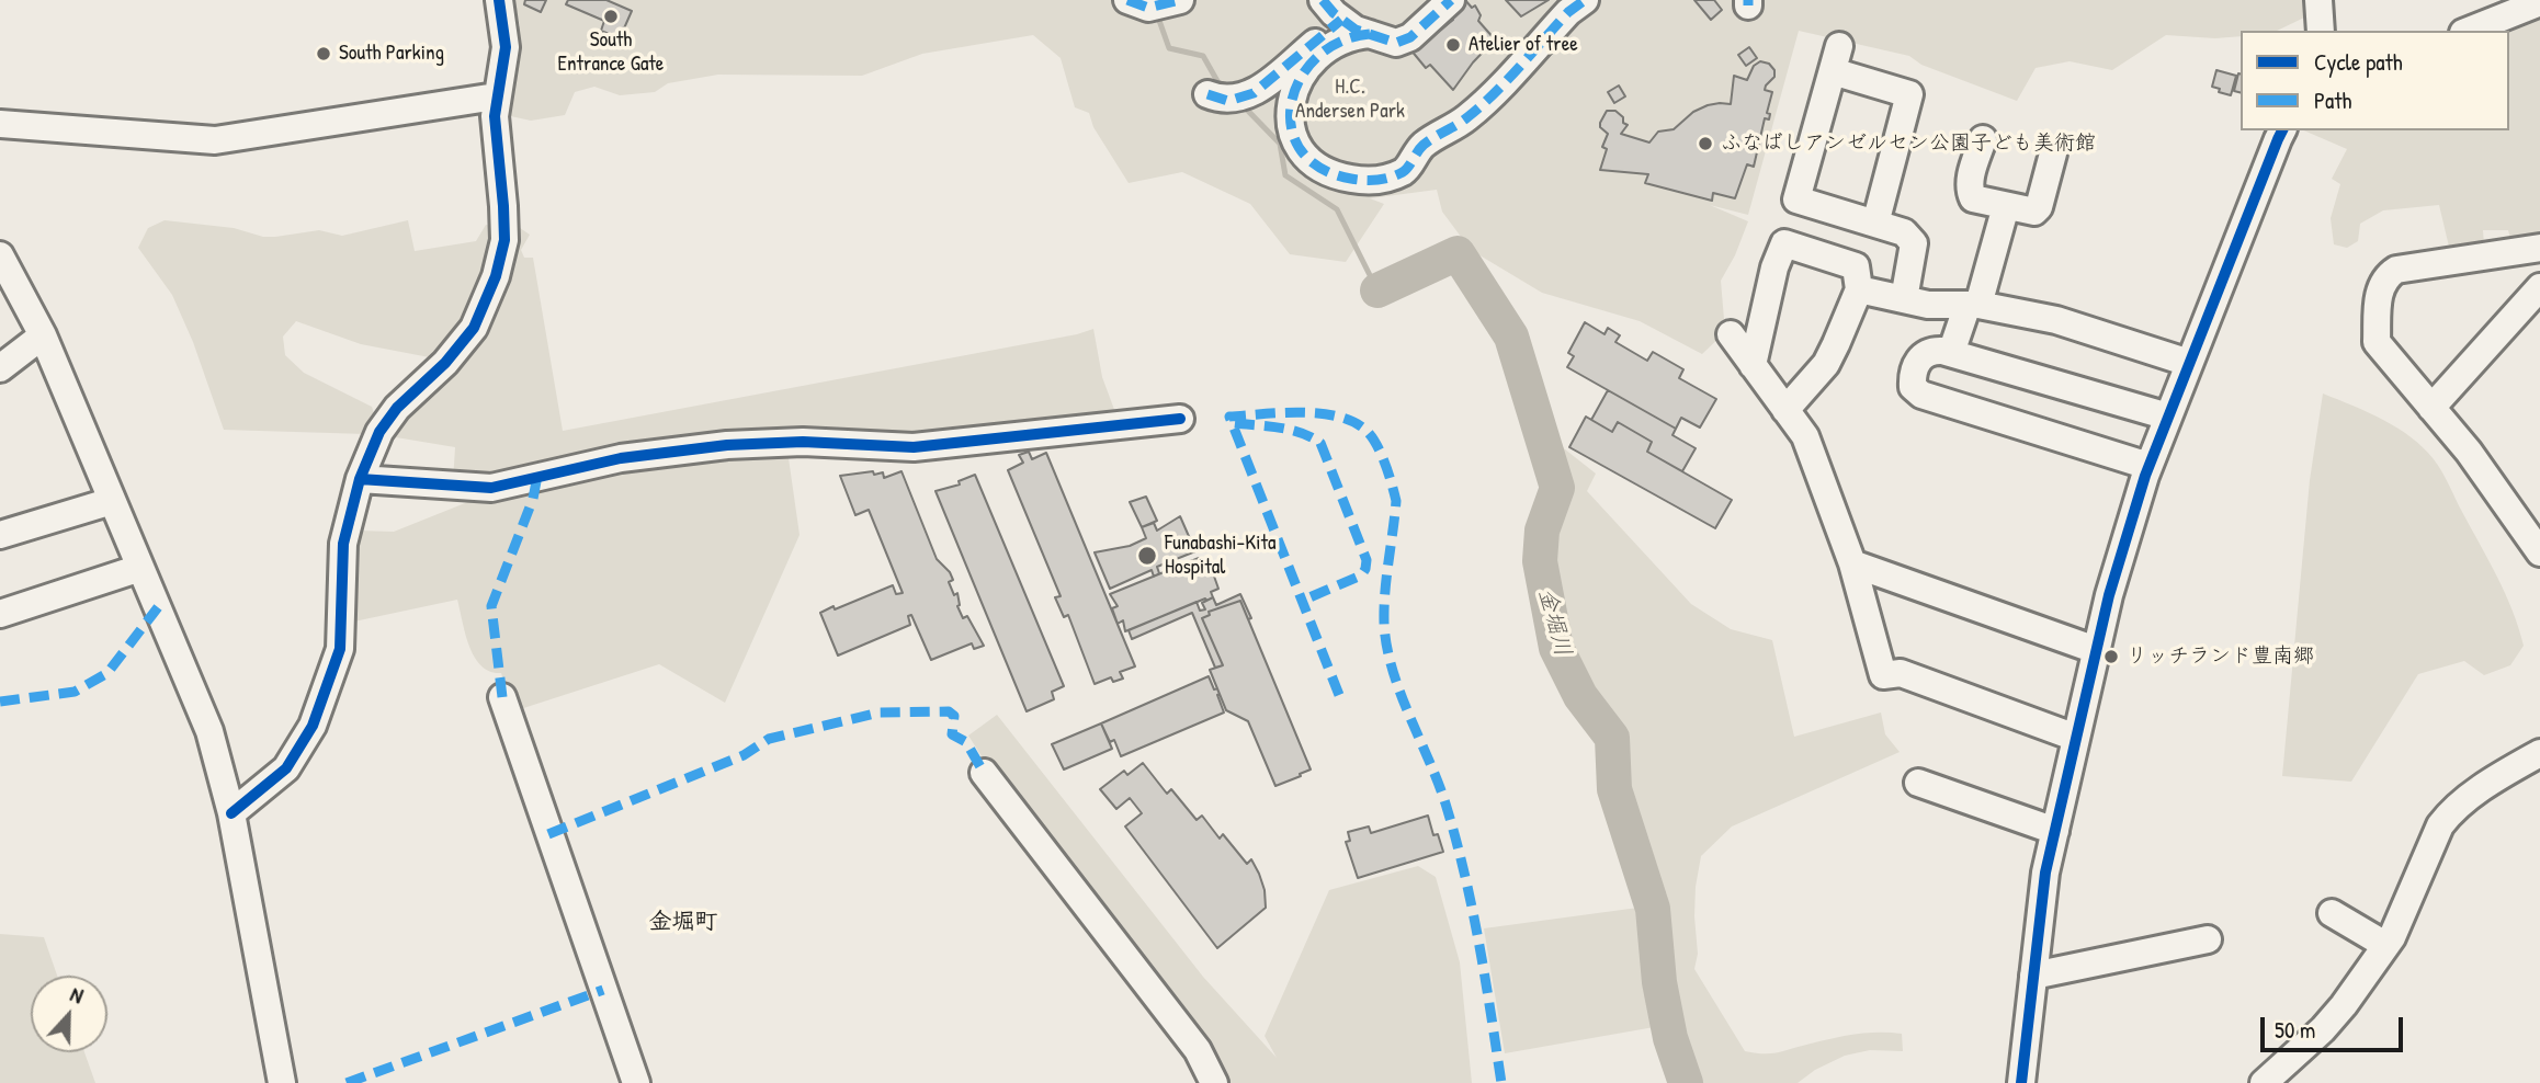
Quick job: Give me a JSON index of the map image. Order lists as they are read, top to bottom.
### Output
{
  "districts": ["金堀町"],
  "water": ["金堀川"],
  "parks": ["H.C. Andersen Park"],
  "places": [
    "South Entrance Gate",
    "Atelier of tree",
    "South Parking",
    "ふなばしアンゼルセン公園子ども美術館",
    "Funabashi-Kita Hospital",
    "リッチランド豊南郷"
  ],
  "legend": ["Cycle path", "Path"],
  "scale_bar": "50 m",
  "north": "top"
}
